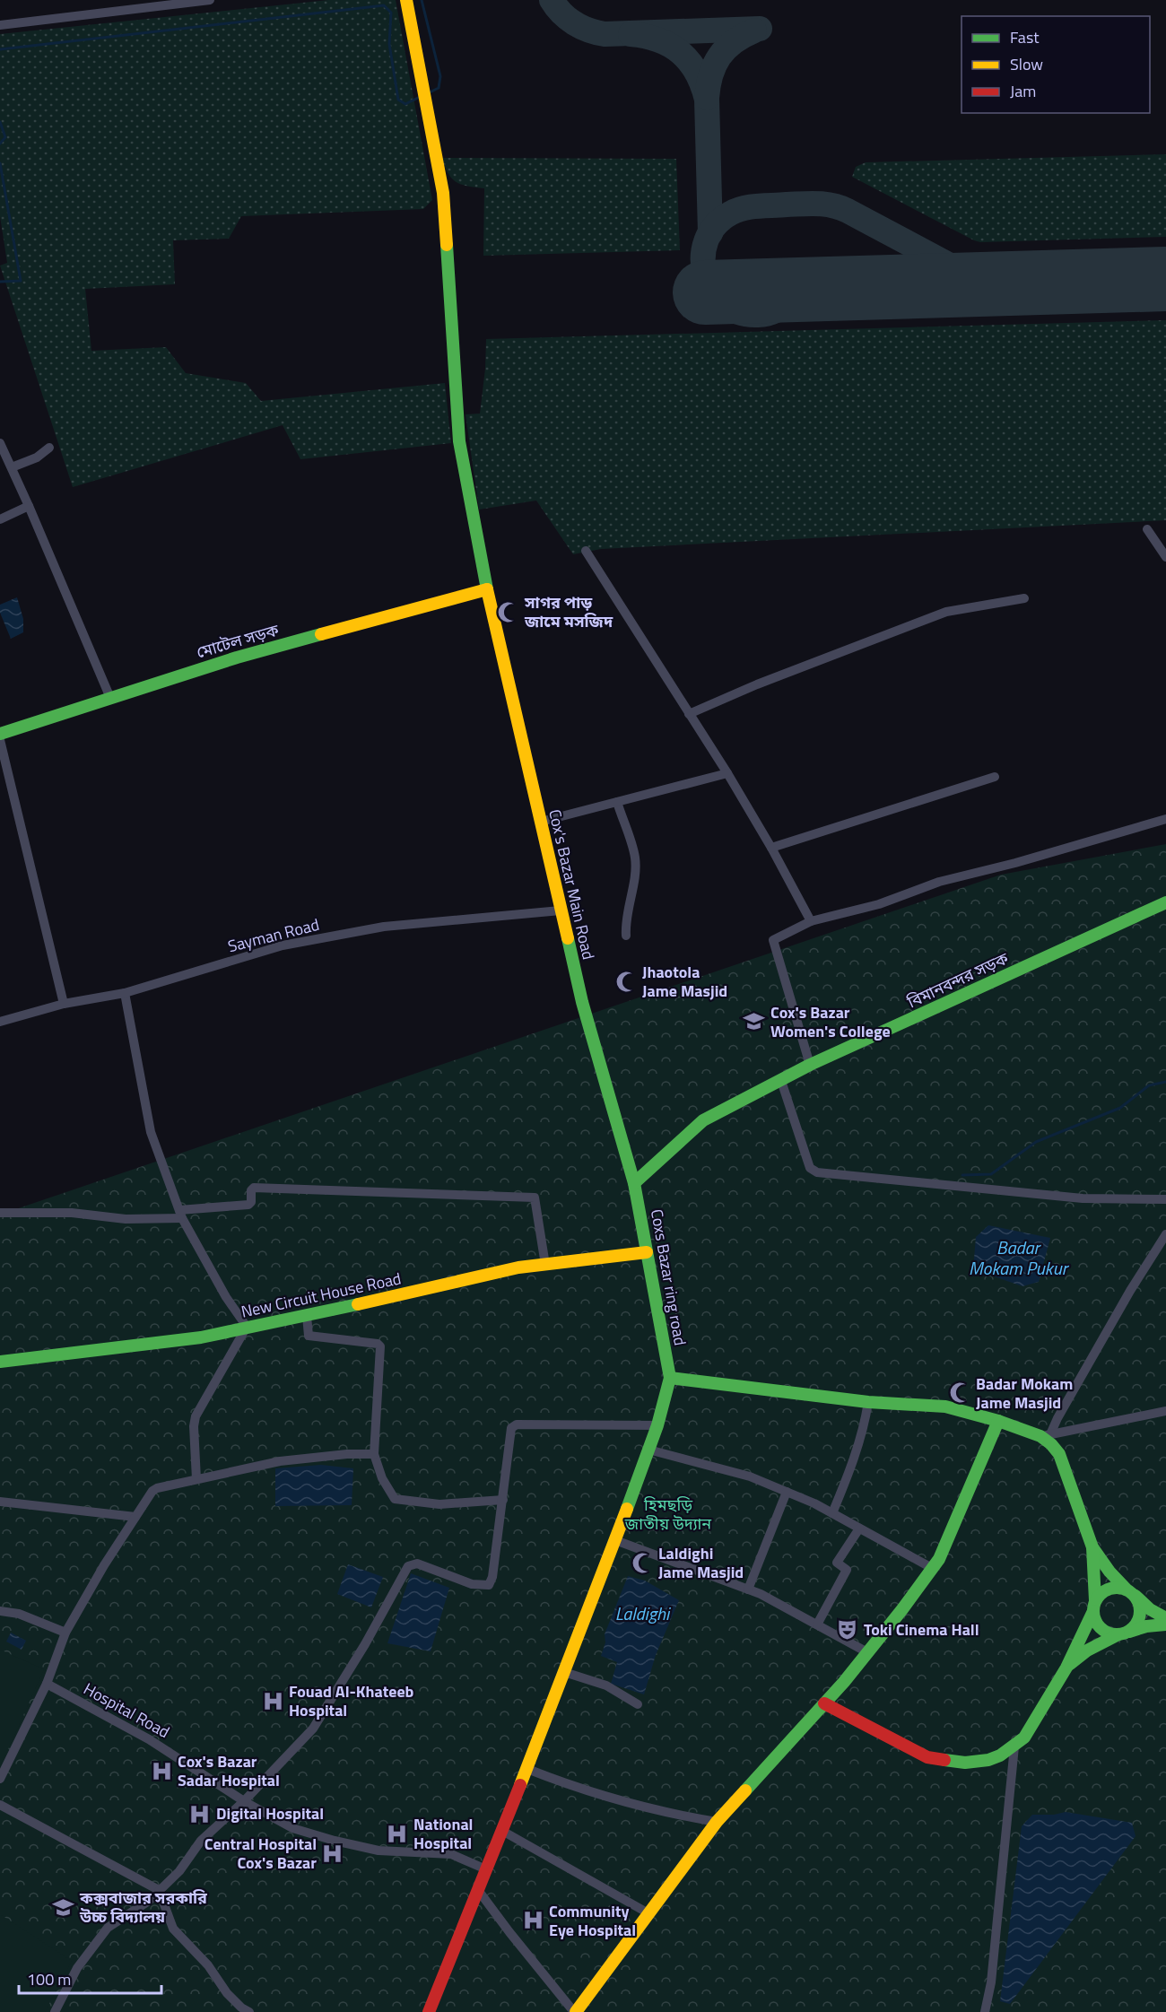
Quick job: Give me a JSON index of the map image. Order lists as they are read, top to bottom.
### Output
{
  "streets": {
    "main road": [
      "মোটেল সড়ক",
      "Cox's Bazar Main Road",
      "বিমানবন্দর সড়ক",
      "Coxs Bazar ring road",
      "New Circuit House Road"
    ],
    "street": ["Sayman Road", "Hospital Road"]
  },
  "crossings": [
    ["মোটেল সড়ক", "Cox's Bazar Main Road"],
    ["Cox's Bazar Main Road", "Sayman Road"],
    ["Cox's Bazar Main Road", "বিমানবন্দর সড়ক"],
    ["Cox's Bazar Main Road", "Coxs Bazar ring road"],
    ["বিমানবন্দর সড়ক", "Coxs Bazar ring road"],
    ["Coxs Bazar ring road", "New Circuit House Road"]
  ],
  "water": ["Badar Mokam Pukur", "Laldighi"],
  "parks": ["হিমছড়ি জাতীয় উদ্যান"],
  "places": {
    "mosque": [
      "সাগর পাড় জামে মসজিদ",
      "Jhaotola Jame Masjid",
      "Badar Mokam Jame Masjid",
      "Laldighi Jame Masjid"
    ],
    "school or university": ["Cox's Bazar Women's College", "কক্সবাজার সরকারি উচ্চ বিদ্যালয়"],
    "theatre": ["Toki Cinema Hall"],
    "hospital": [
      "Fouad Al-Khateeb Hospital",
      "Cox's Bazar Sadar Hospital",
      "Digital Hospital",
      "National Hospital",
      "Central Hospital Cox's Bazar",
      "Community Eye Hospital"
    ]
  },
  "legend": ["Fast", "Slow", "Jam"],
  "scale_bar": "100 m"
}
